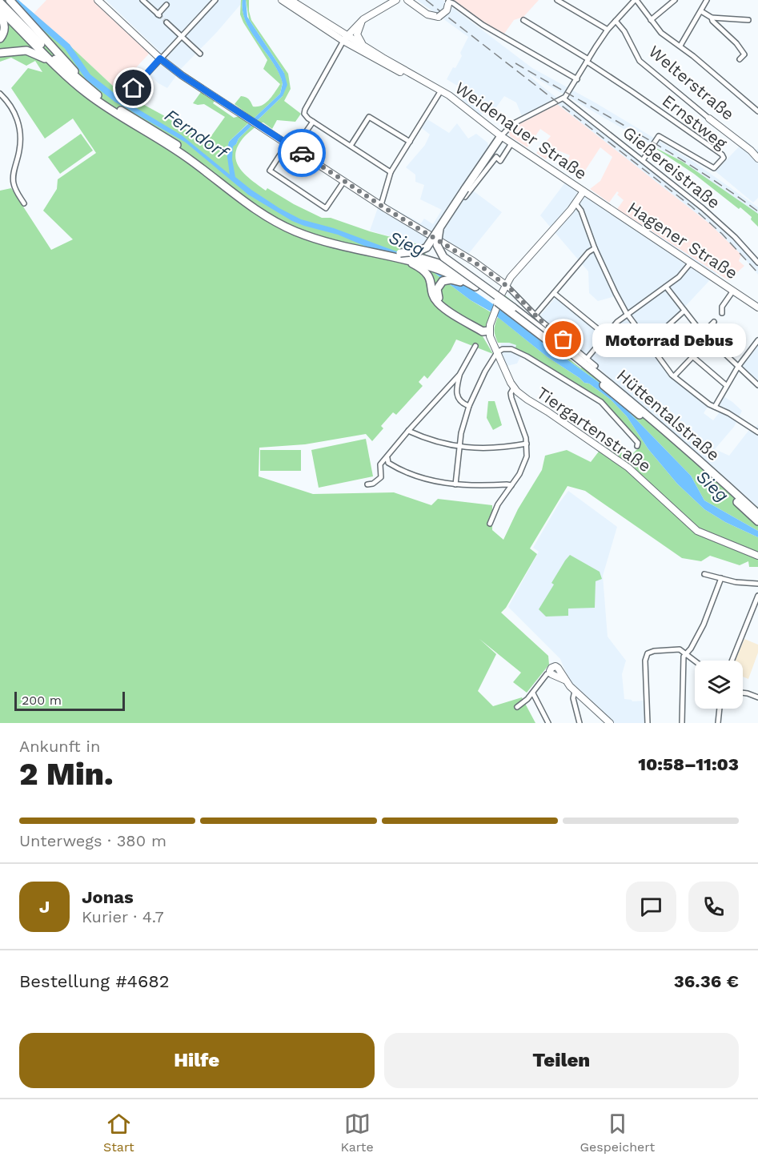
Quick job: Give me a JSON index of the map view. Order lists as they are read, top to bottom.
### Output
{
  "streets": {
    "highway": ["Hüttentalstraße"],
    "street": [
      "Welterstraße",
      "Ernstweg",
      "Weidenauer Straße",
      "Gießereistraße",
      "Hagener Straße",
      "Tiergartenstraße"
    ]
  },
  "crossings": [
    ["Ernstweg", "Gießereistraße"],
    ["Weidenauer Straße", "Hagener Straße"]
  ],
  "water": ["Ferndorf", "Sieg"],
  "places": ["Motorrad Debus"],
  "scale_bar": "200 m",
  "page": {
    "bubble": "Motorrad Debus",
    "scale": "200 m",
    "heading": ["2 Min.", "Ankunft in", "10:58–11:03"],
    "panel": [
      "Jonas",
      "Kurier · 4.7",
      "Bestellung #4682",
      "36.36 €"
    ],
    "bar": "Unterwegs · 380 m",
    "round": "J",
    "buttons": ["Hilfe", "Teilen"],
    "tabs": ["Start", "Karte", "Gespeichert"]
  }
}
